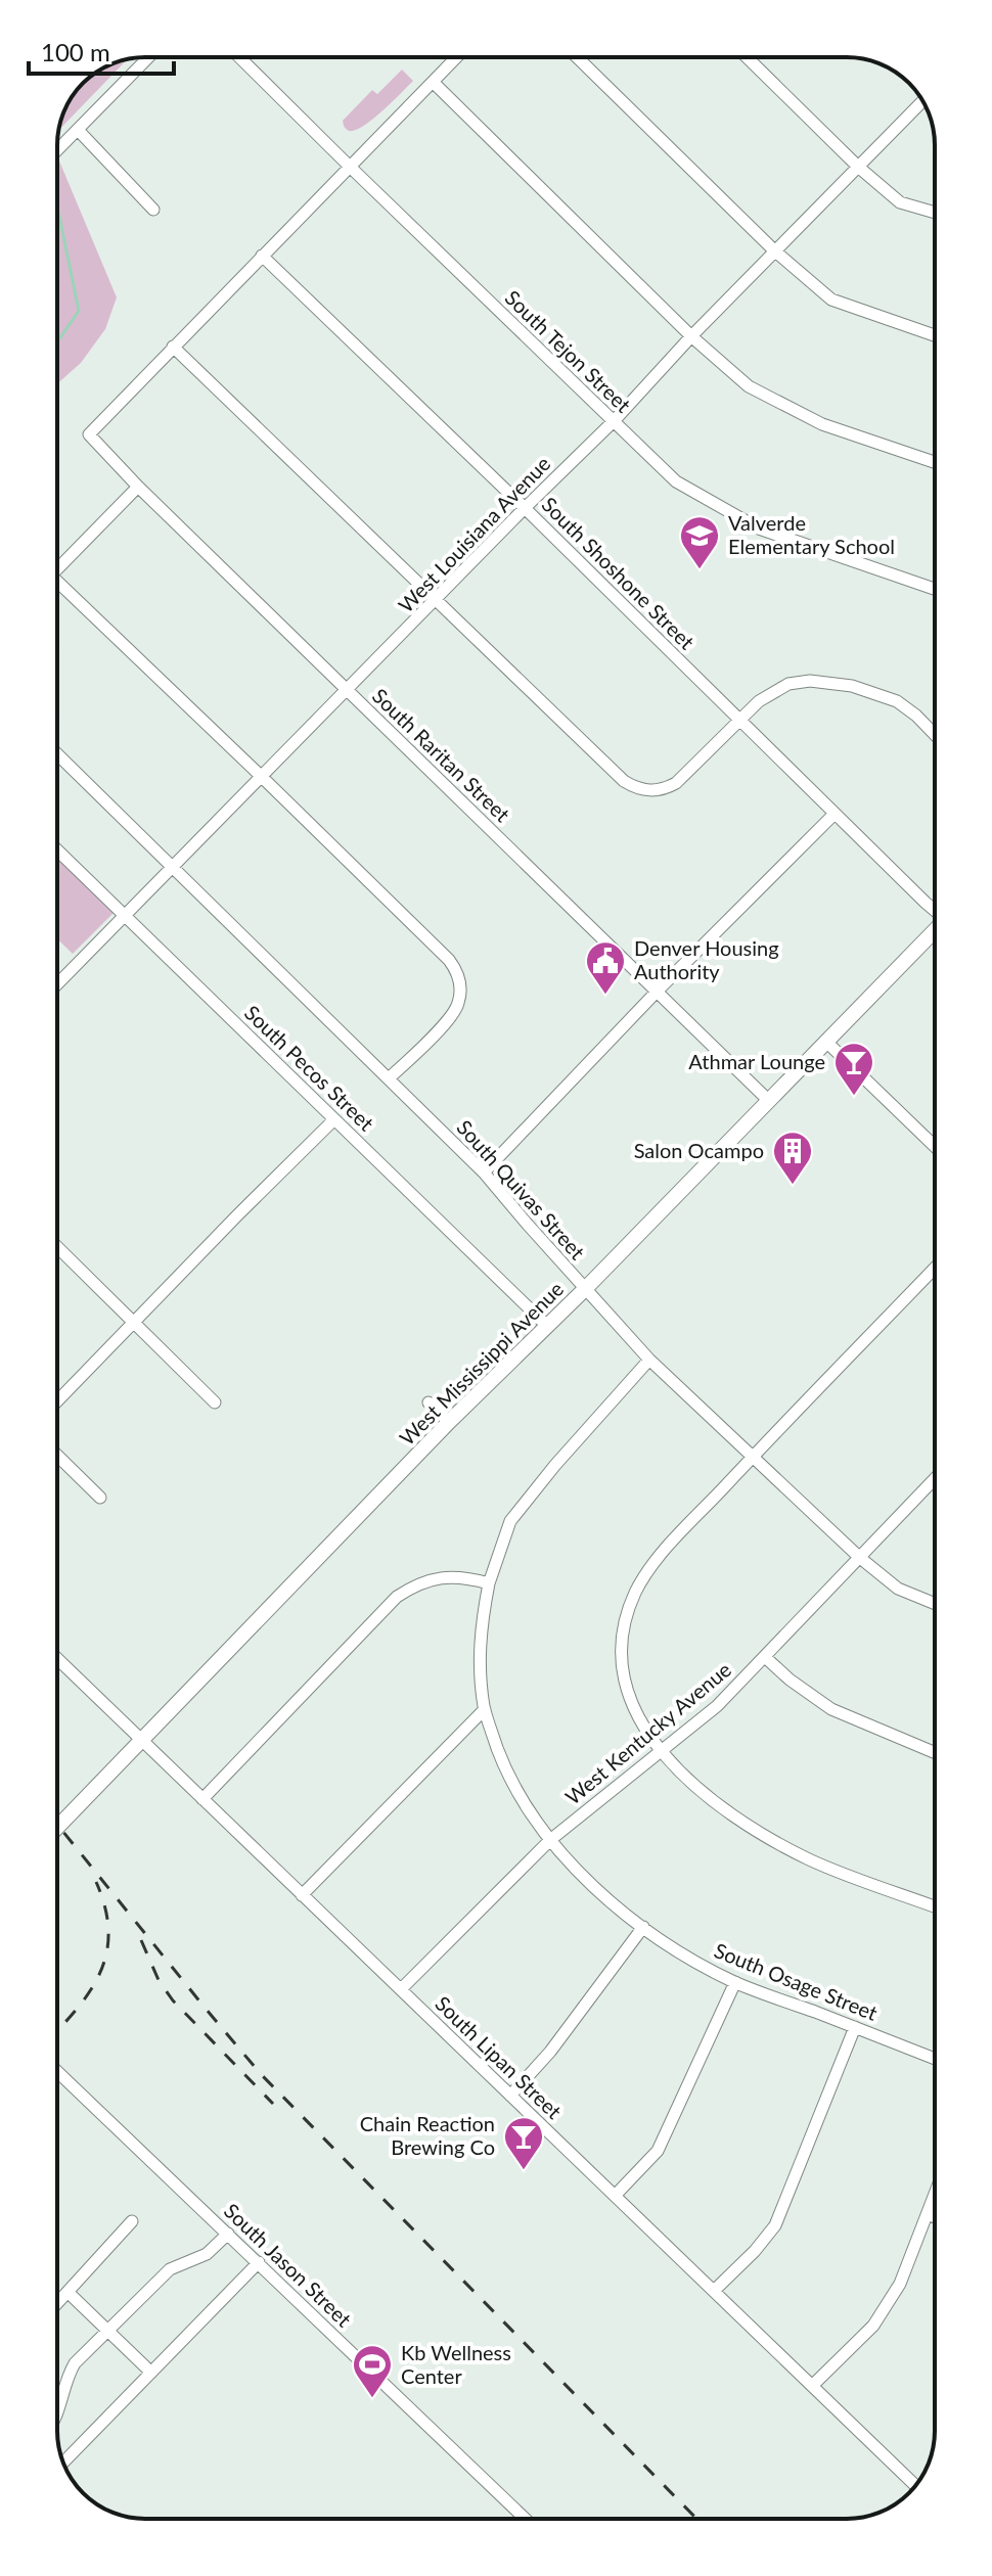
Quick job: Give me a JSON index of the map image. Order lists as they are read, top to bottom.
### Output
{
  "streets": {
    "main road": ["West Mississippi Avenue"],
    "street": [
      "South Tejon Street",
      "West Louisiana Avenue",
      "South Shoshone Street",
      "South Raritan Street",
      "South Pecos Street",
      "South Quivas Street",
      "West Kentucky Avenue",
      "South Osage Street",
      "South Lipan Street",
      "South Jason Street"
    ]
  },
  "crossings": [
    ["South Tejon Street", "West Louisiana Avenue"],
    ["West Louisiana Avenue", "South Shoshone Street"],
    ["West Louisiana Avenue", "South Raritan Street"],
    ["West Louisiana Avenue", "South Pecos Street"],
    ["West Louisiana Avenue", "South Quivas Street"],
    ["South Raritan Street", "West Mississippi Avenue"],
    ["South Pecos Street", "West Mississippi Avenue"],
    ["South Quivas Street", "West Mississippi Avenue"],
    ["South Quivas Street", "West Kentucky Avenue"],
    ["South Quivas Street", "South Osage Street"],
    ["West Mississippi Avenue", "South Lipan Street"],
    ["West Kentucky Avenue", "South Osage Street"],
    ["West Kentucky Avenue", "South Lipan Street"]
  ],
  "places": {
    "school or university": ["Valverde Elementary School"],
    "public building": ["Denver Housing Authority"],
    "bar": ["Athmar Lounge", "Chain Reaction Brewing Co"],
    "building": ["Salon Ocampo"],
    "sports": ["Kb Wellness Center"]
  },
  "scale_bar": "100 m"
}
